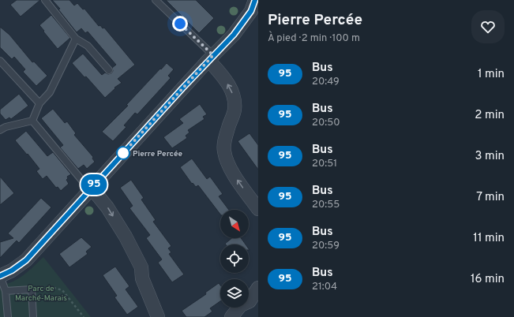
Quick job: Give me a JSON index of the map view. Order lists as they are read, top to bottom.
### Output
{
  "parks": ["Parc de Marché-Marais"],
  "places": ["Pierre Percée"],
  "lines": ["bus line 95"],
  "north": "bottom right",
  "page": {
    "on_map": "95",
    "heading": ["Pierre Percée", "À pied · 2 min · 100 m"],
    "list": [
      {
        "mark": "95",
        "name": "Bus",
        "note": "20:49",
        "value": "1 min"
      },
      {
        "mark": "95",
        "name": "Bus",
        "note": "20:50",
        "value": "2 min"
      },
      {
        "mark": "95",
        "name": "Bus",
        "note": "20:51",
        "value": "3 min"
      },
      {
        "mark": "95",
        "name": "Bus",
        "note": "20:55",
        "value": "7 min"
      },
      {
        "mark": "95",
        "name": "Bus",
        "note": "20:59",
        "value": "11 min"
      },
      {
        "mark": "95",
        "name": "Bus",
        "note": "21:04",
        "value": "16 min"
      }
    ]
  }
}
